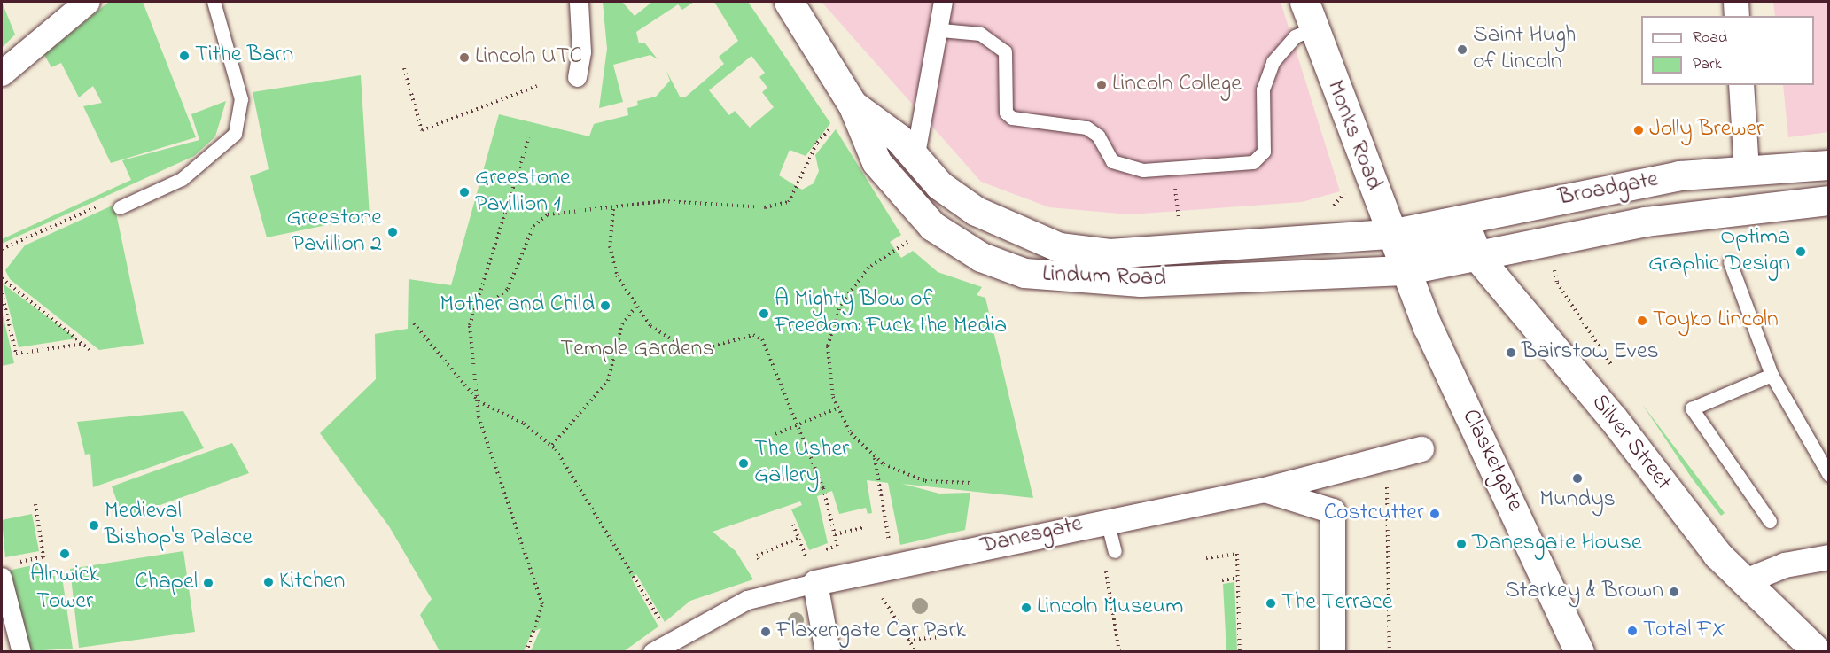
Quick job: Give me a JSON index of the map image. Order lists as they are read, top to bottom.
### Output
{
  "streets": {
    "main road": [
      "Monks Road",
      "Broadgate",
      "Lindum Road",
      "Silver Street",
      "Clasketgate"
    ],
    "street": ["Danesgate"]
  },
  "crossings": [
    ["Monks Road", "Broadgate"],
    ["Monks Road", "Lindum Road"],
    ["Monks Road", "Clasketgate"],
    ["Broadgate", "Lindum Road"],
    ["Broadgate", "Silver Street"],
    ["Broadgate", "Clasketgate"],
    ["Lindum Road", "Clasketgate"]
  ],
  "parks": ["Temple Gardens"],
  "places": [
    "Saint Hugh of Lincoln",
    "Tithe Barn",
    "Lincoln UTC",
    "Lincoln College",
    "Jolly Brewer",
    "Greestone Pavillion 1",
    "Greestone Pavillion 2",
    "Optima Graphic Design",
    "Mother and Child",
    "A Mighty Blow of Freedom: Fuck the Media",
    "Toyko Lincoln",
    "Bairstow Eves",
    "The Usher Gallery",
    "Mundys",
    "Costcutter",
    "Medieval Bishop's Palace",
    "Danesgate House",
    "Alnwick Tower",
    "Kitchen",
    "Chapel",
    "Starkey & Brown",
    "The Terrace",
    "Lincoln Museum",
    "Total FX",
    "Flaxengate Car Park"
  ],
  "legend": ["Road", "Park"]
}
